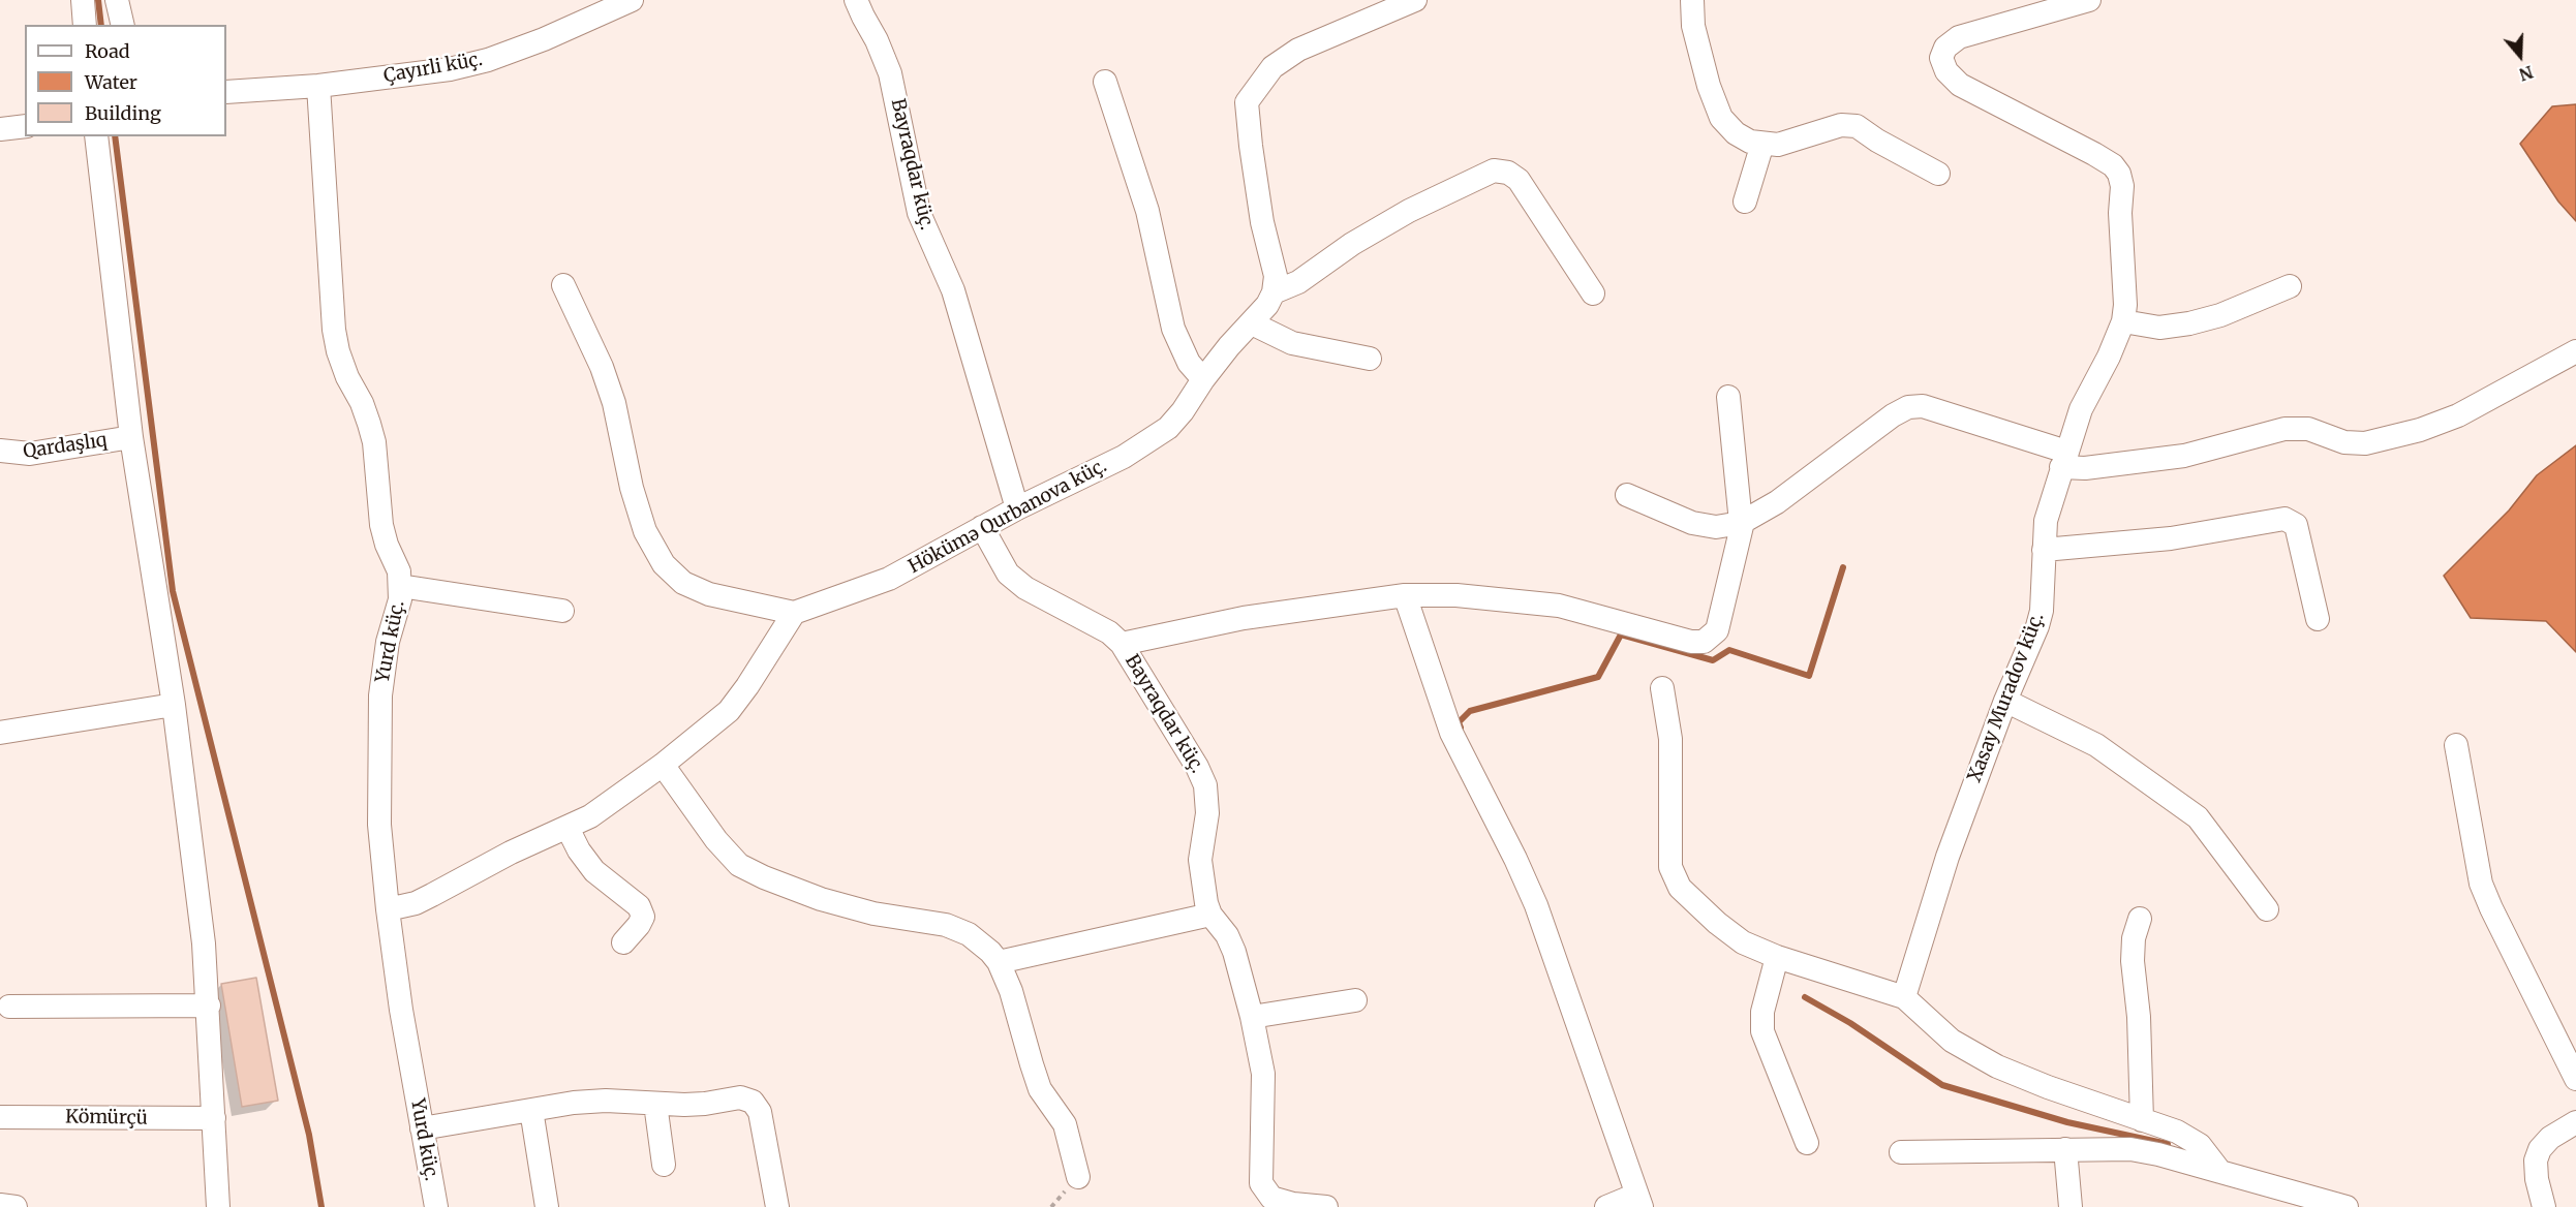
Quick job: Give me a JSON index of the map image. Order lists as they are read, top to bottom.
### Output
{
  "streets": {
    "street": [
      "Çayırli küç.",
      "Bayraqdar küç.",
      "Qardaşlıq",
      "Hökümə Qurbanova küç.",
      "Yurd küç.",
      "Xasay Muradov küç.",
      "Kömürçü"
    ]
  },
  "crossings": [
    ["Çayırli küç.", "Yurd küç."],
    ["Bayraqdar küç.", "Hökümə Qurbanova küç."]
  ],
  "legend": ["Road", "Water", "Building"],
  "north": "bottom"
}
